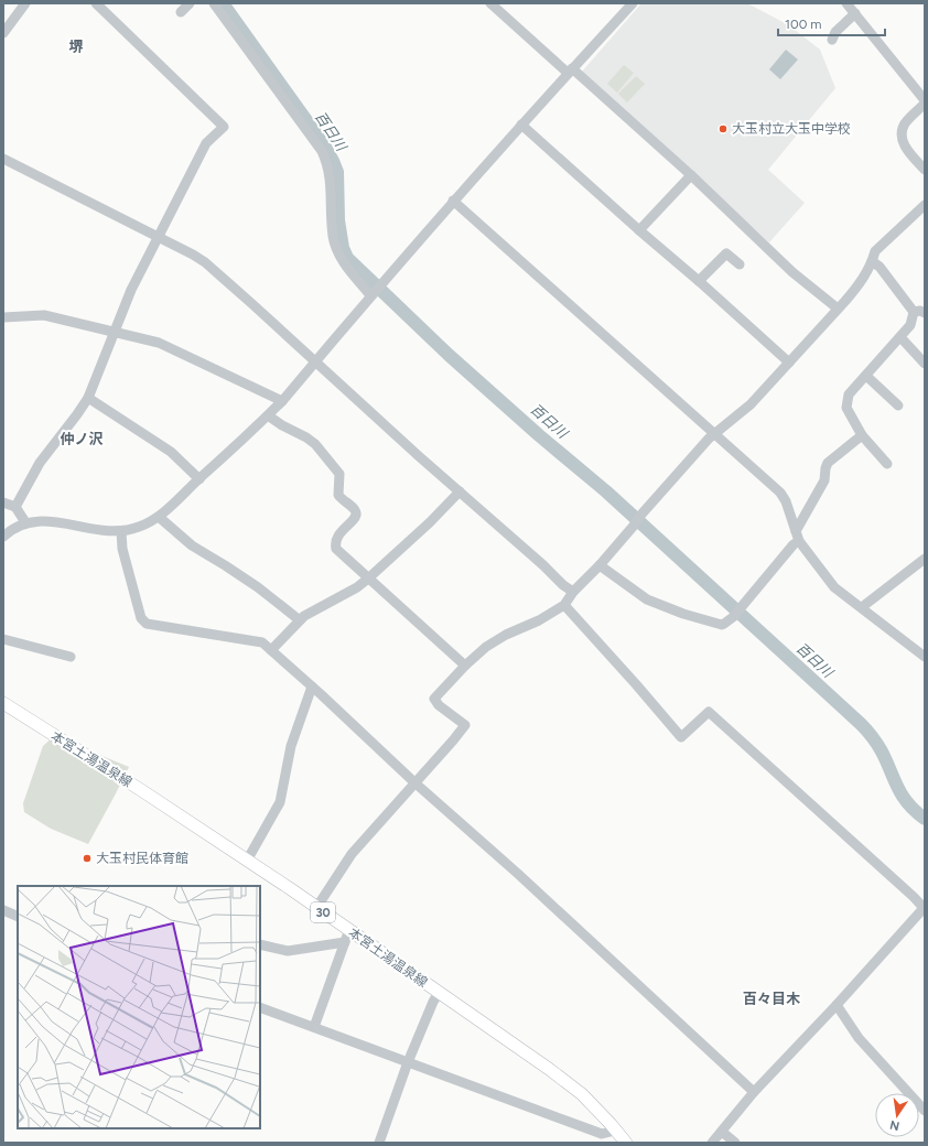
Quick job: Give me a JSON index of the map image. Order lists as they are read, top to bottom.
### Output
{
  "streets": {
    "main road": ["本宮土湯温泉線", "30"]
  },
  "districts": ["堺", "仲ノ沢", "百々目木"],
  "water": ["百日川"],
  "places": ["大玉村立大玉中学校", "大玉村民体育館"],
  "scale_bar": "100 m",
  "north": "bottom"
}
